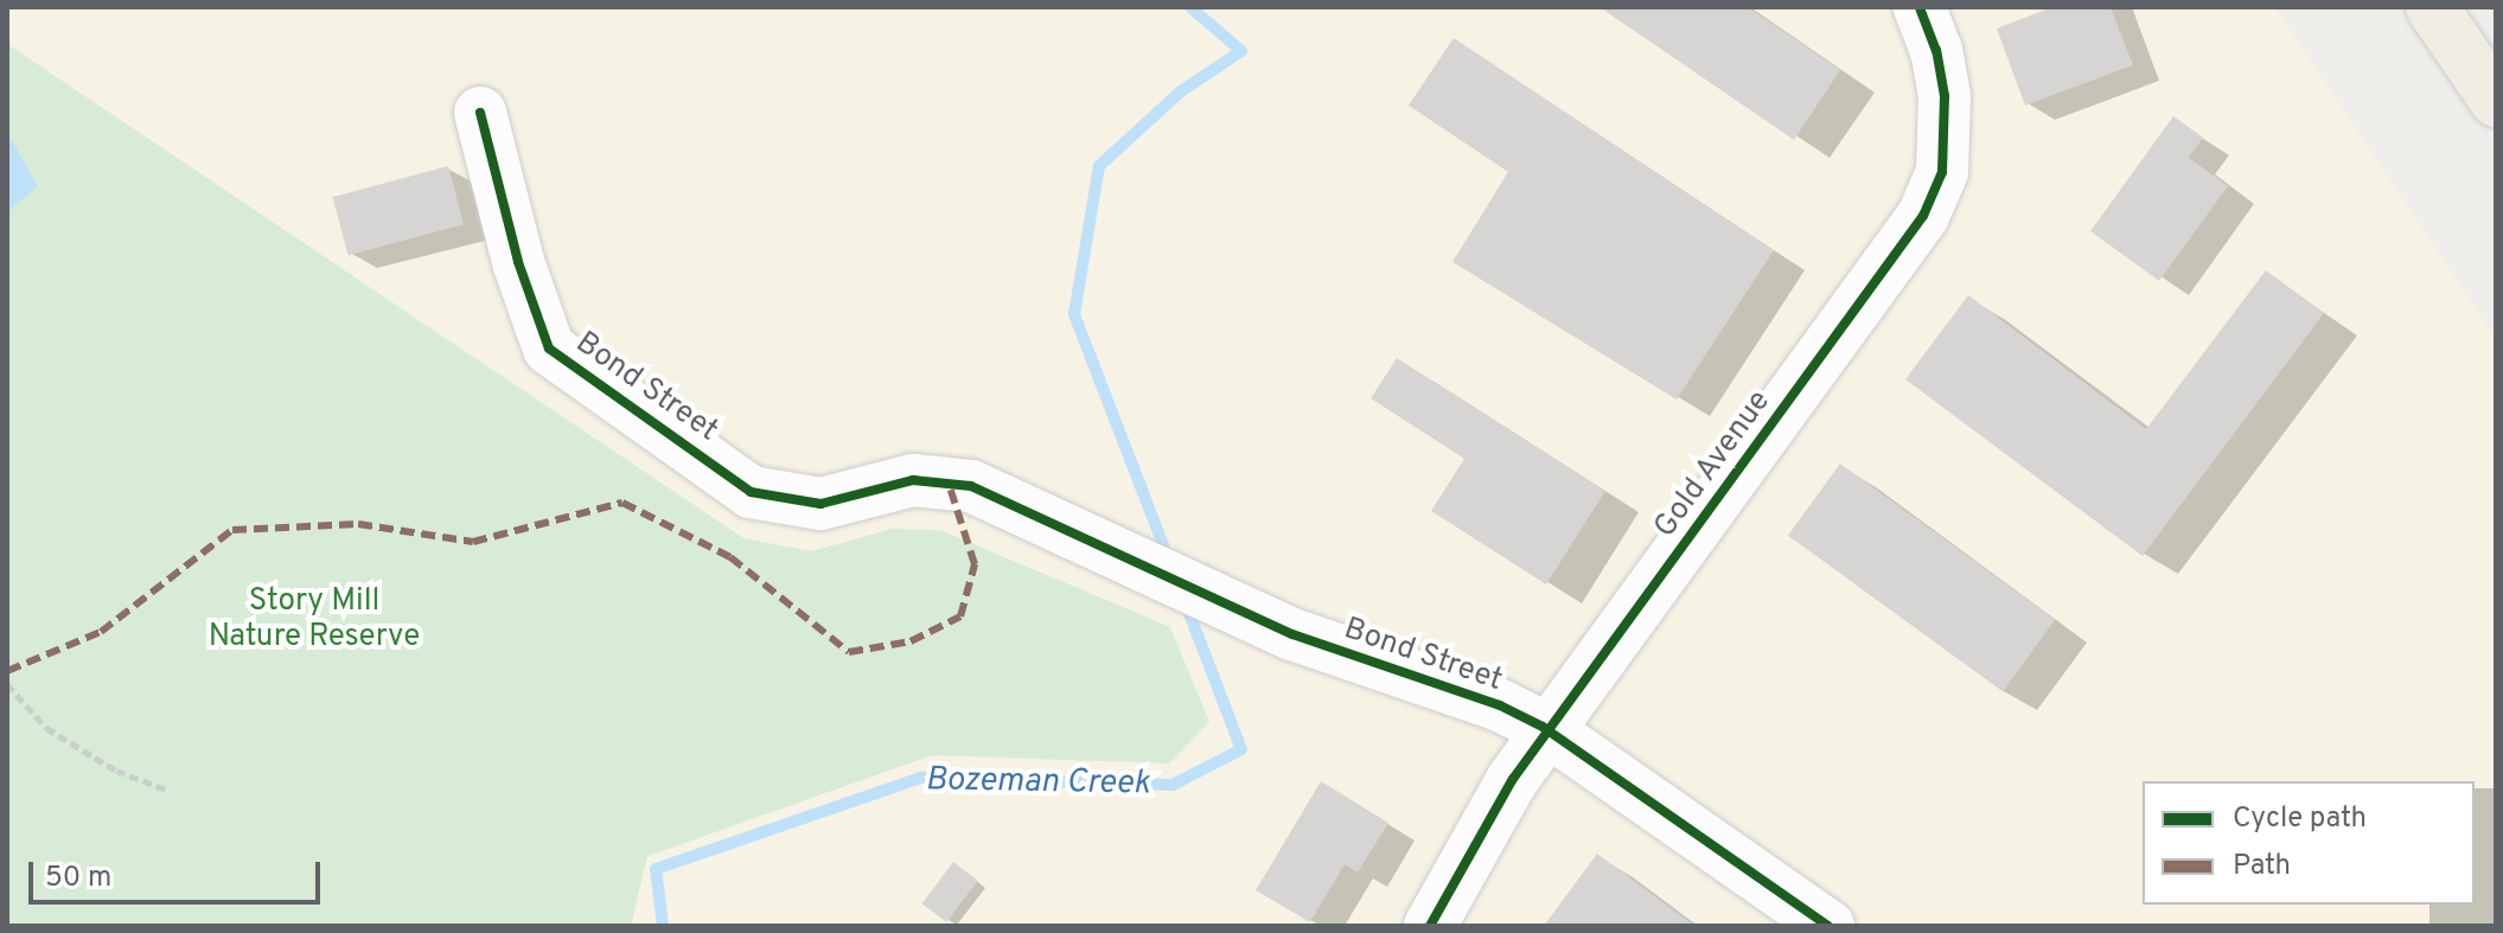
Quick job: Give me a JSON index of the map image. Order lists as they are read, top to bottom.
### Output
{
  "streets": {
    "street": ["Bond Street", "Gold Avenue"]
  },
  "crossings": [
    ["Bond Street", "Gold Avenue"]
  ],
  "water": ["Bozeman Creek"],
  "parks": ["Story Mill Nature Reserve"],
  "legend": ["Cycle path", "Path"],
  "scale_bar": "50 m"
}
